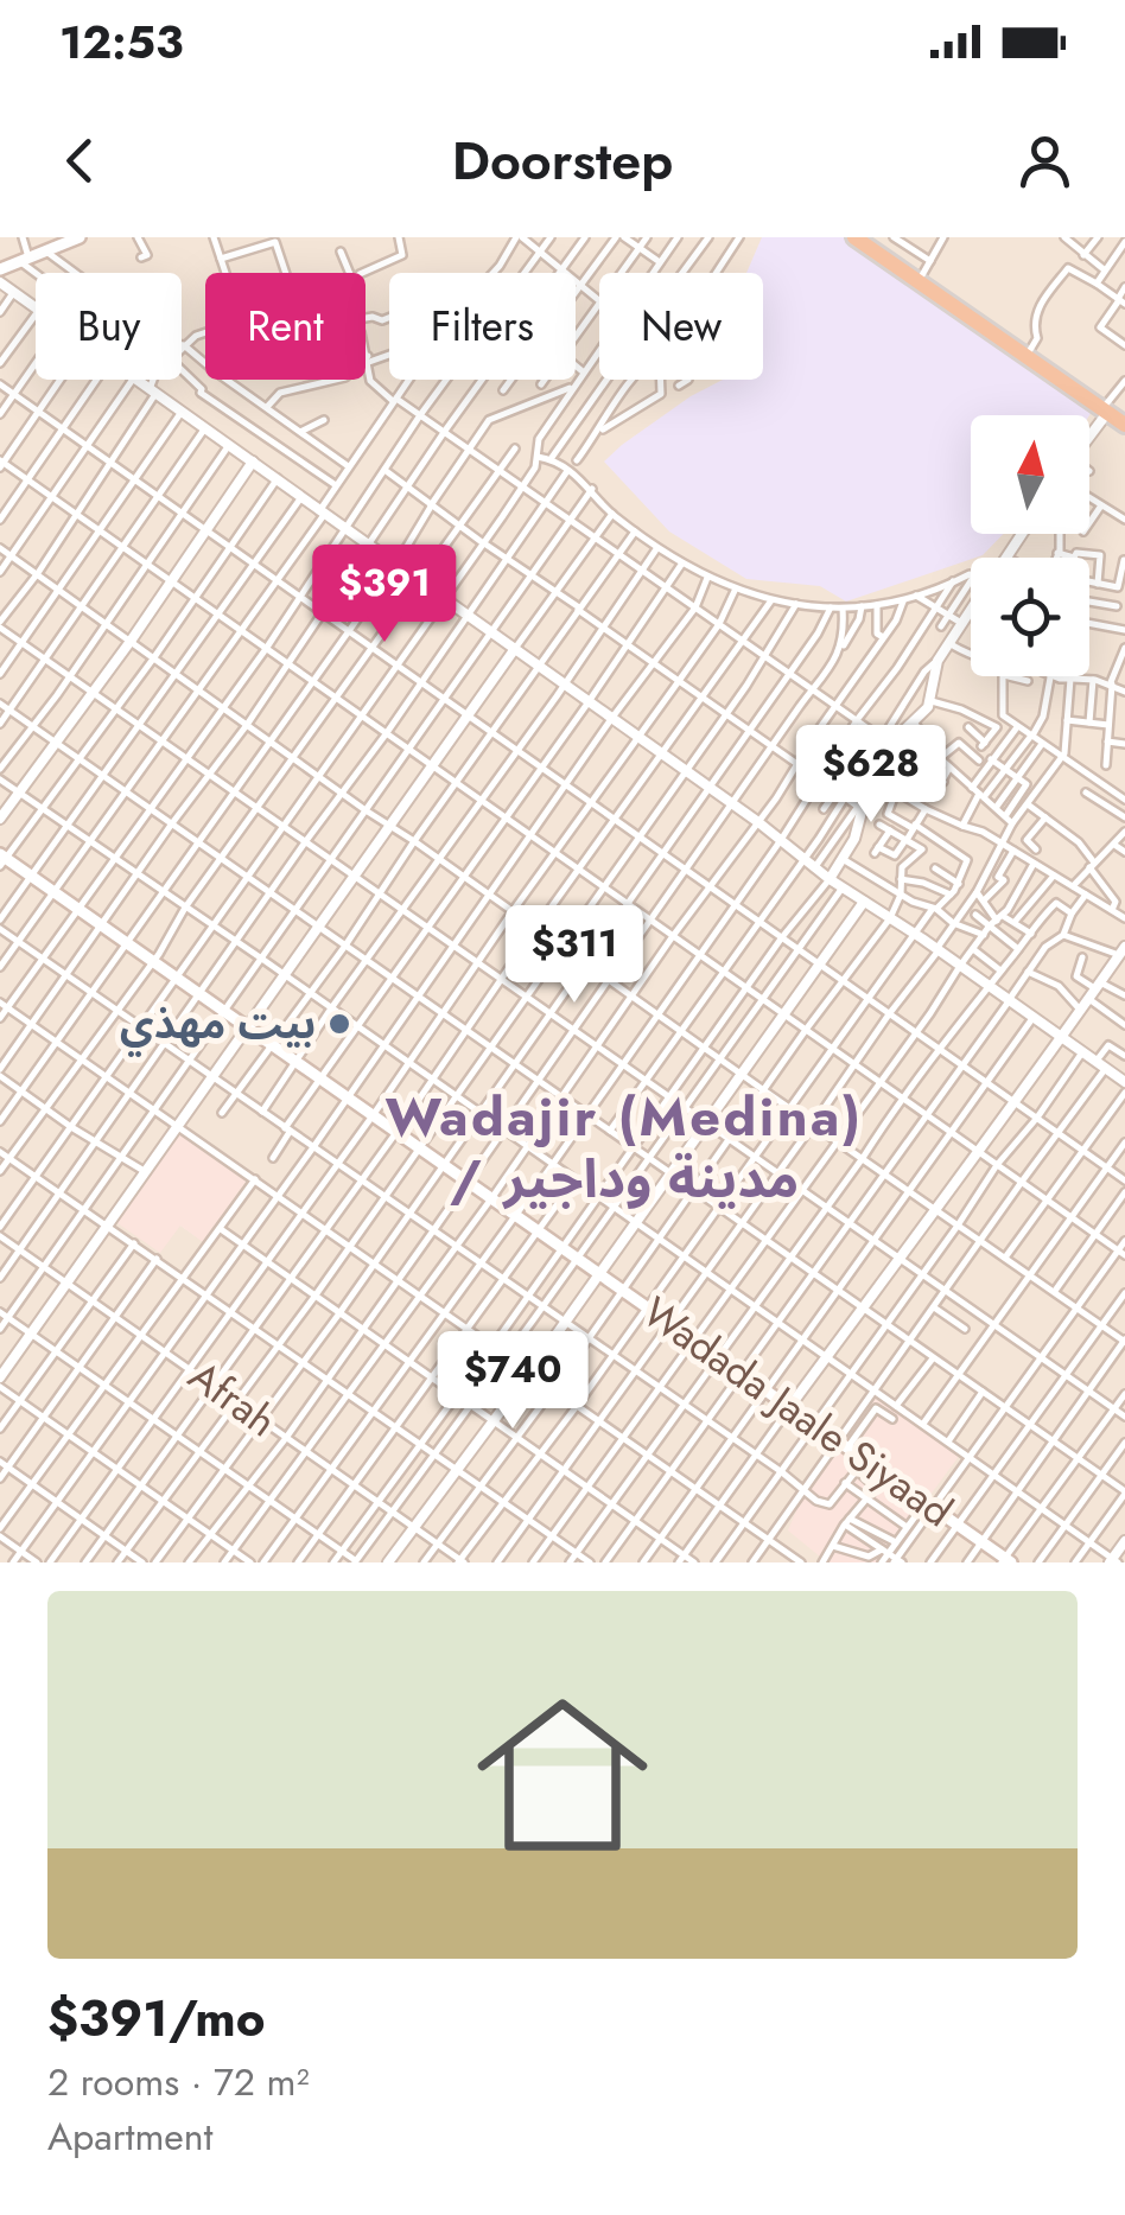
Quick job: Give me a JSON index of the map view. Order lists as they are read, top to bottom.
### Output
{
  "streets": {
    "main road": ["Wadada Jaale Siyaad"],
    "street": ["Afrah"]
  },
  "districts": ["Wadajir (Medina) / مدينة وداجير"],
  "places": ["بيت مهذي"],
  "north": "top",
  "page": {
    "status": "12:53",
    "header": "Doorstep",
    "chip": [
      "Buy",
      "Rent",
      "Filters",
      "New"
    ],
    "price": [
      "$391",
      "$628",
      "$311",
      "$740"
    ],
    "list": [
      {
        "name": "$391/mo",
        "note": "2 rooms · 72 m² · Apartment"
      }
    ]
  }
}
